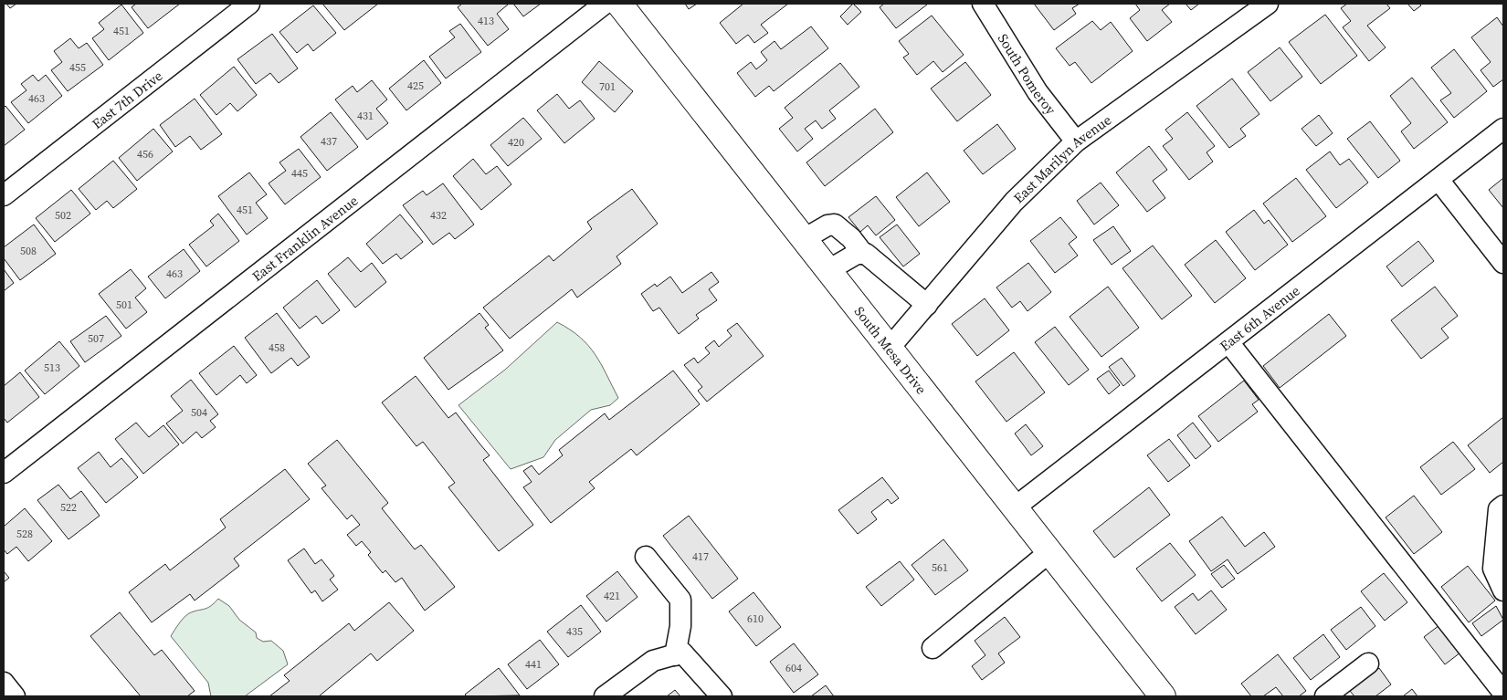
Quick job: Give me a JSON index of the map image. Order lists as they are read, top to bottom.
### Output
{
  "streets": {
    "main road": ["South Mesa Drive"],
    "street": [
      "South Pomeroy",
      "East 7th Drive",
      "East Marilyn Avenue",
      "East Franklin Avenue",
      "East 6th Avenue"
    ]
  },
  "crossings": [
    ["South Pomeroy", "East Marilyn Avenue"],
    ["East Marilyn Avenue", "South Mesa Drive"],
    ["East 6th Avenue", "South Mesa Drive"]
  ],
  "house_numbers": [
    "413",
    "451",
    "455",
    "425",
    "701",
    "463",
    "431",
    "437",
    "420",
    "456",
    "445",
    "451",
    "502",
    "432",
    "508",
    "463",
    "501",
    "507",
    "458",
    "513",
    "504",
    "522",
    "528",
    "417",
    "561",
    "421",
    "610",
    "435",
    "441",
    "604"
  ]
}
